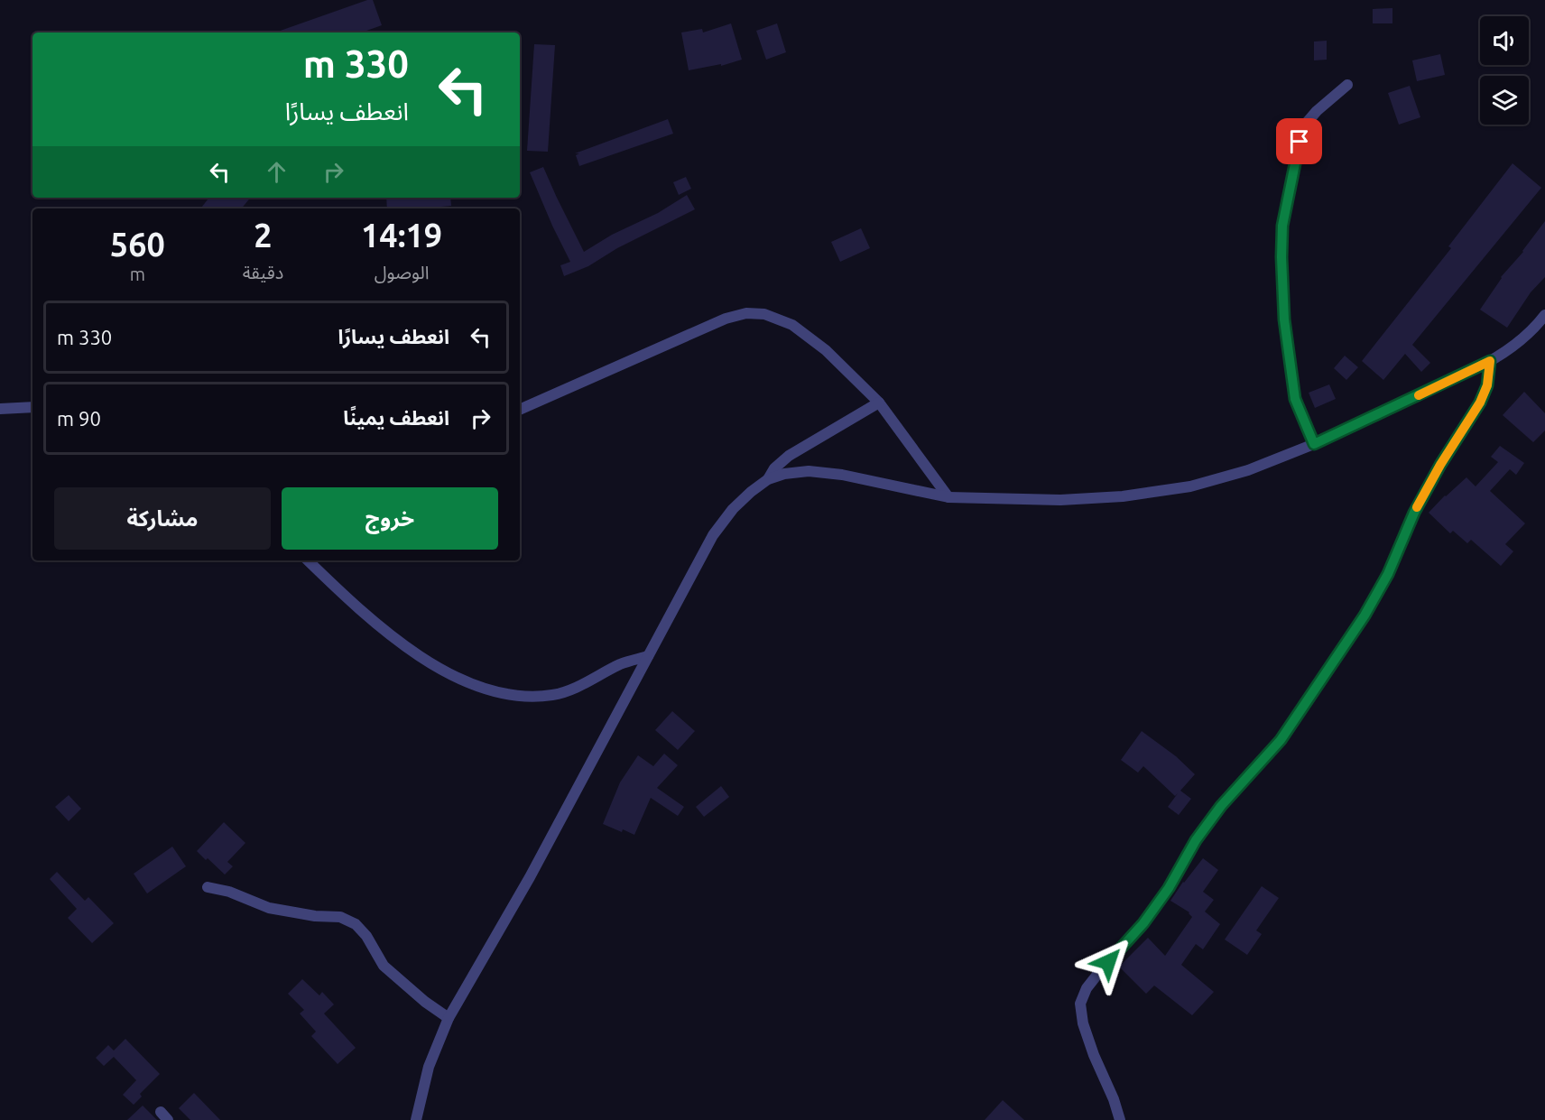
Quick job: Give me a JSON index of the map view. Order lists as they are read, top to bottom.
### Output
{
  "page": {
    "turn": ["330 m", "انعطف يسارًا"],
    "eta": [
      "14:19",
      "الوصول",
      "2",
      "دقيقة",
      "560",
      "m"
    ],
    "list": [
      {
        "name": "انعطف يسارًا",
        "value": "330 m"
      },
      {
        "name": "انعطف يمينًا",
        "value": "90 m"
      }
    ],
    "buttons": ["خروج", "مشاركة"]
  }
}
